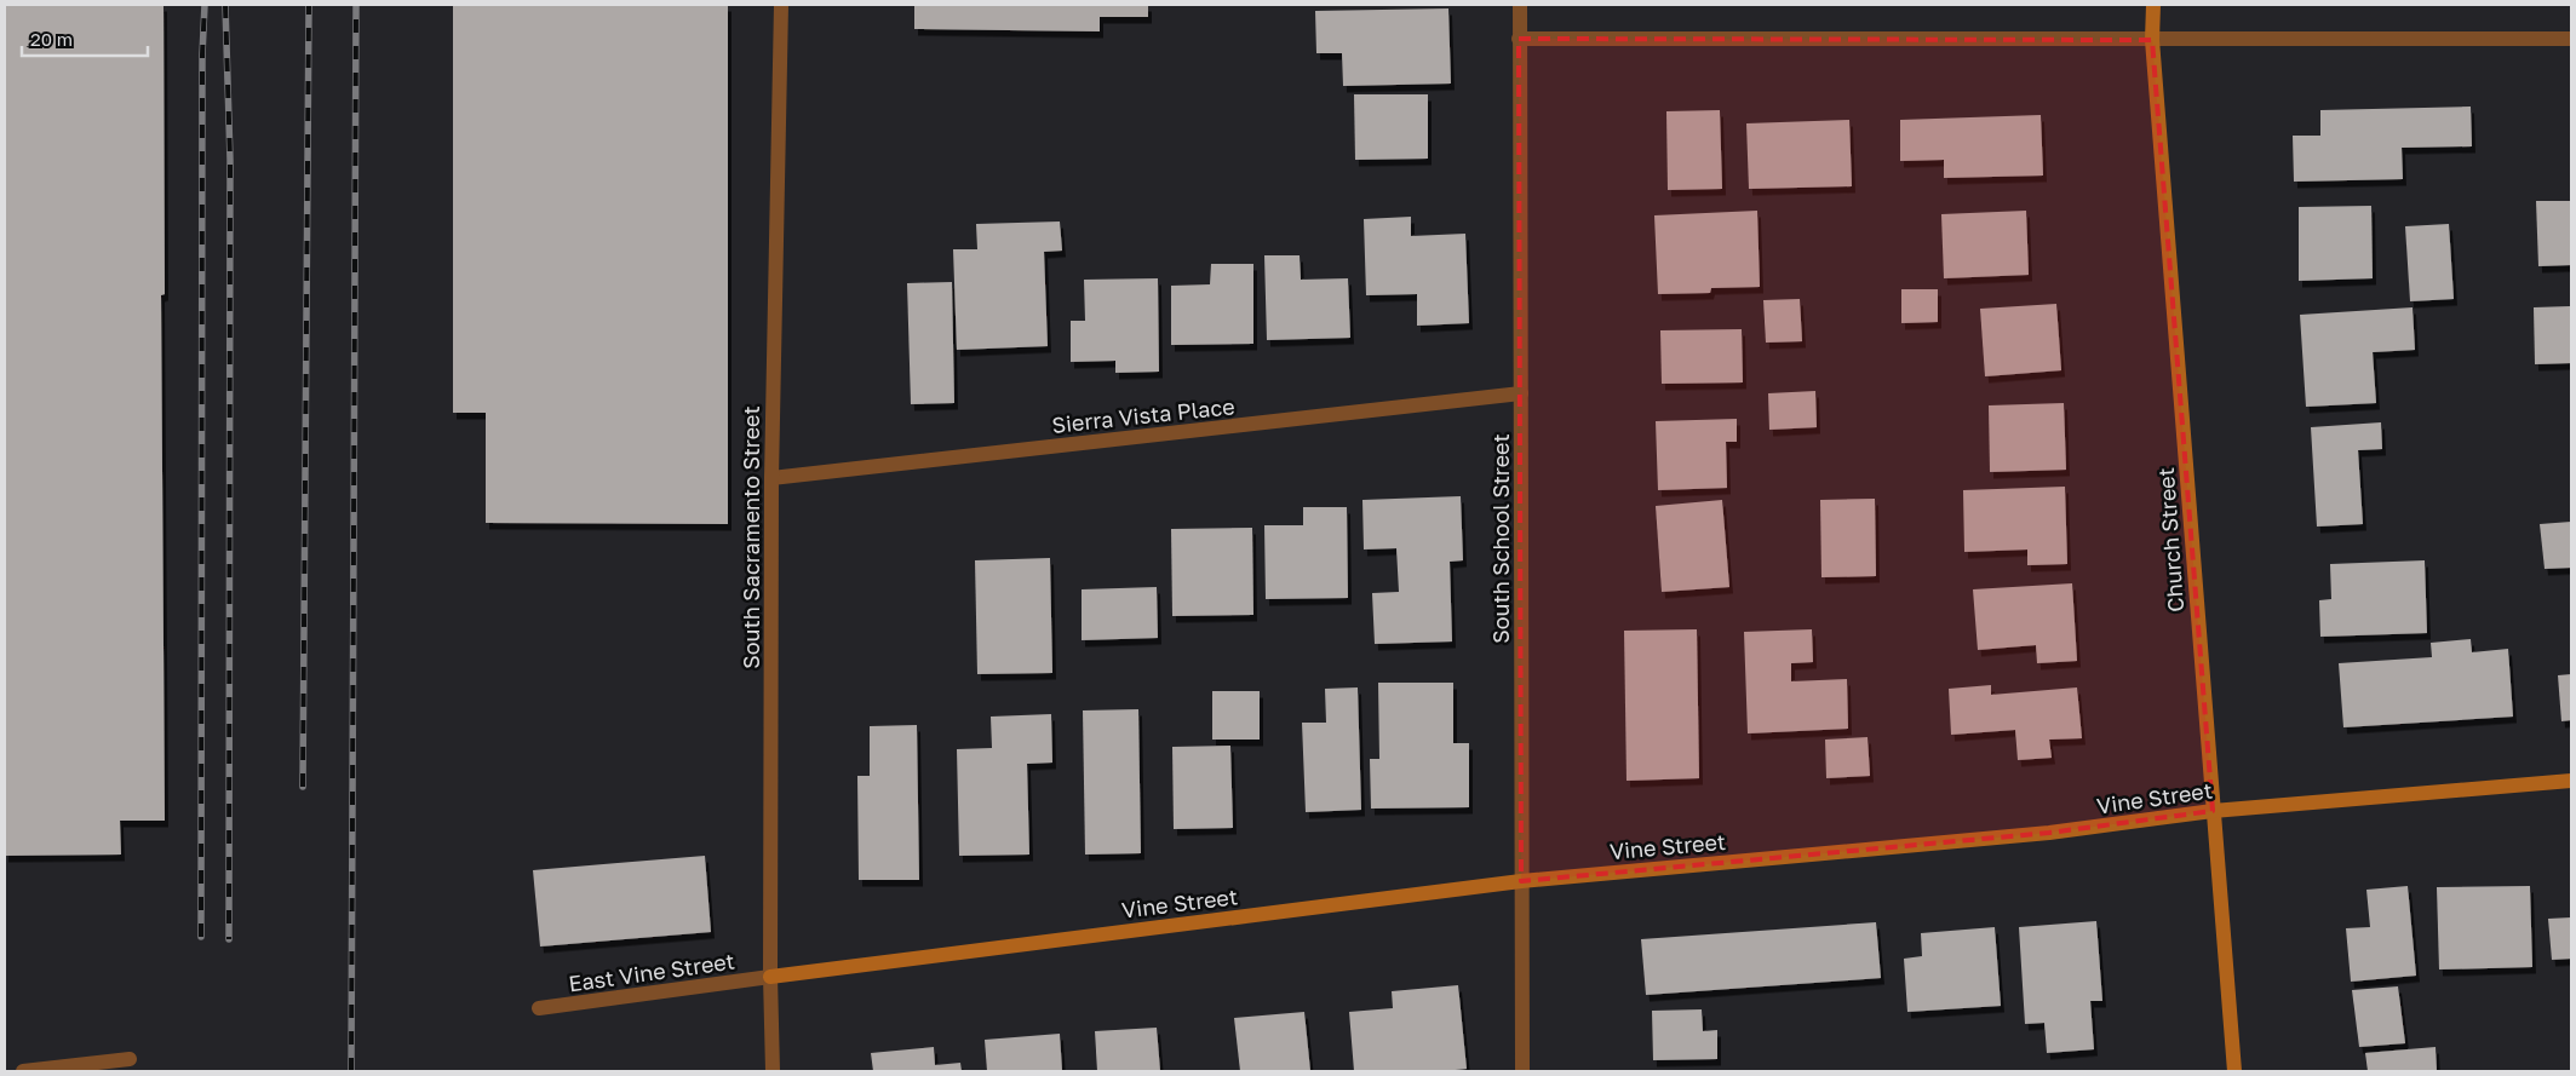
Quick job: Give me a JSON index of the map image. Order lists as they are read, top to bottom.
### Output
{
  "streets": {
    "street": [
      "Sierra Vista Place",
      "South Sacramento Street",
      "South School Street",
      "Church Street",
      "Vine Street",
      "East Vine Street"
    ]
  },
  "crossings": [
    ["Sierra Vista Place", "South Sacramento Street"],
    ["Sierra Vista Place", "South School Street"],
    ["South Sacramento Street", "Vine Street"],
    ["South Sacramento Street", "East Vine Street"],
    ["South School Street", "Vine Street"],
    ["Church Street", "Vine Street"],
    ["Vine Street", "East Vine Street"]
  ],
  "scale_bar": "20 m"
}
